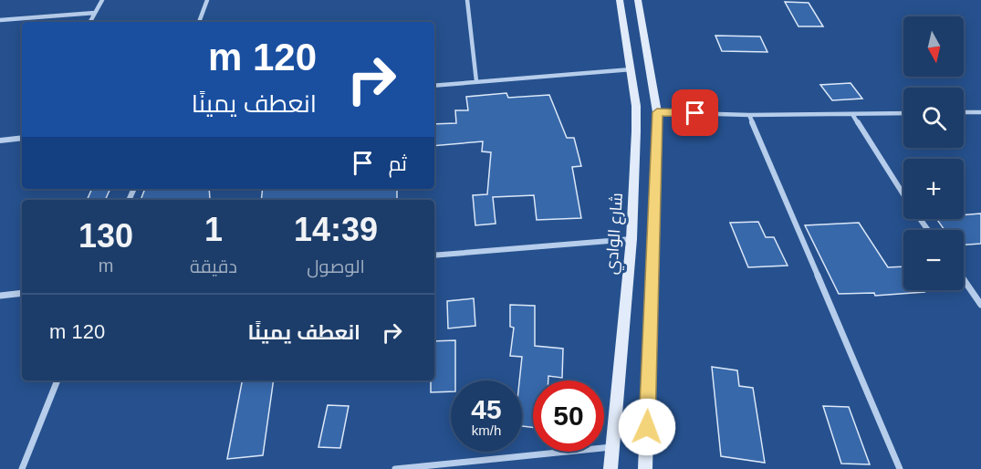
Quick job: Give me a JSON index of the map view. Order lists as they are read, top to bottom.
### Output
{
  "streets": {
    "main road": ["شارع الوادي"]
  },
  "north": "bottom",
  "page": {
    "map_buttons": ["+", "−"],
    "turn": ["120 m", "انعطف يمينًا"],
    "then": "ثم",
    "eta": [
      "14:39",
      "الوصول",
      "1",
      "دقيقة",
      "130",
      "m"
    ],
    "list": [
      {
        "name": "انعطف يمينًا",
        "value": "120 m"
      }
    ],
    "speed": "45 km/h",
    "limit": "50"
  }
}
